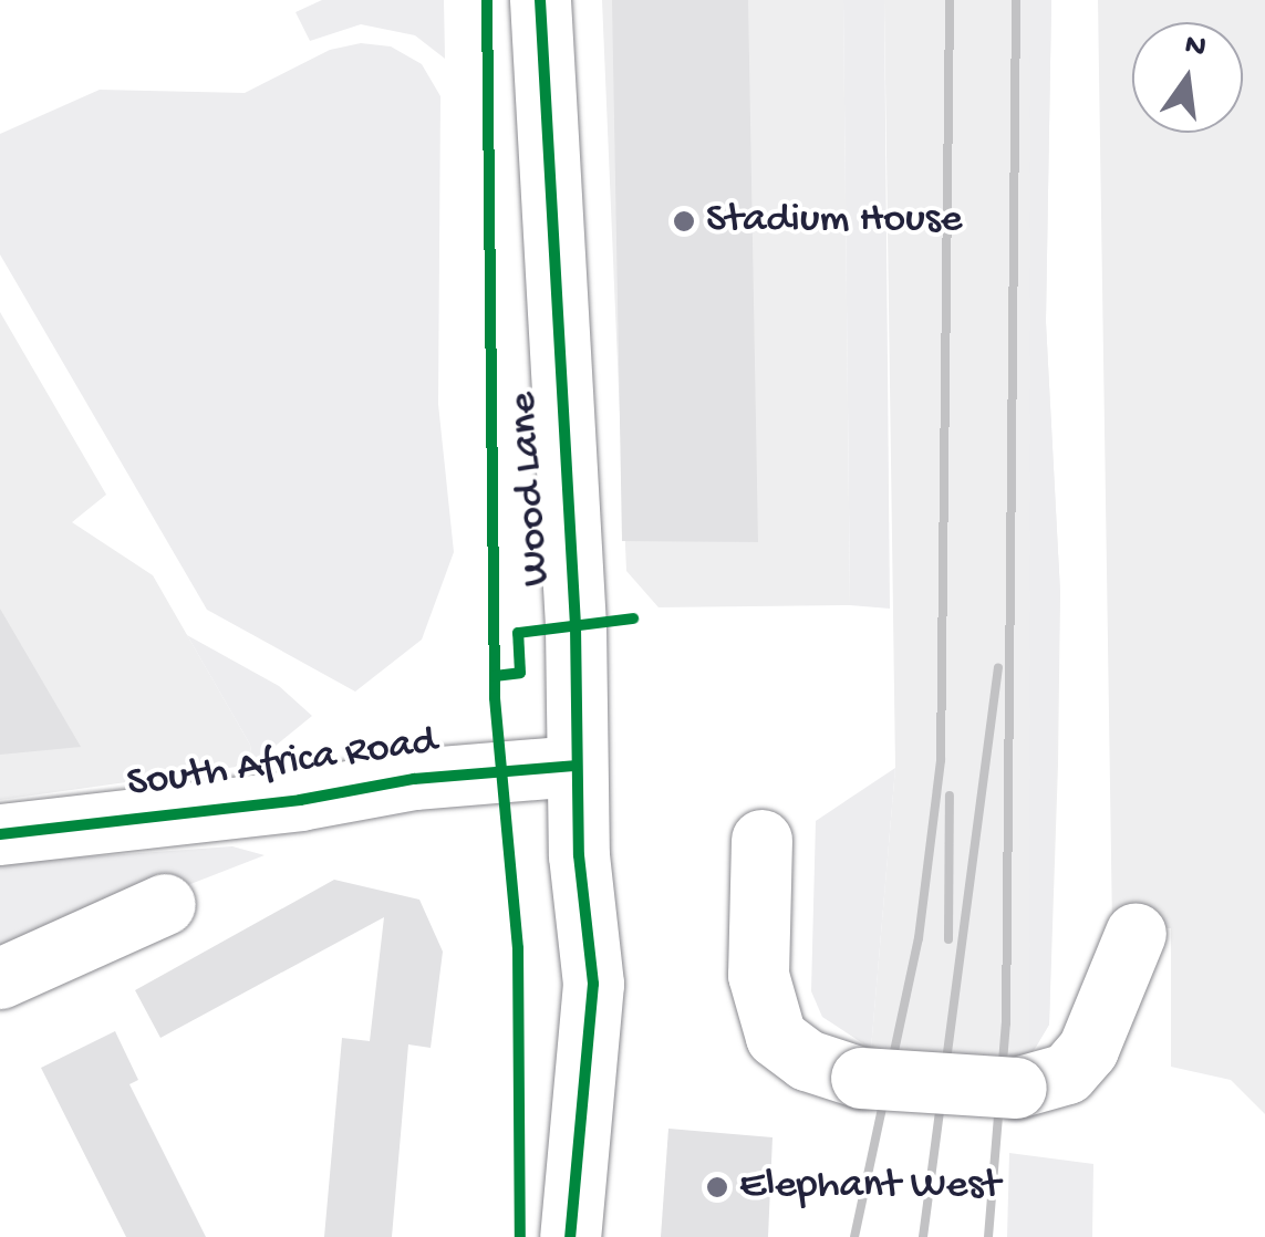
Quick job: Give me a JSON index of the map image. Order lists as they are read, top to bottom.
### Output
{
  "streets": {
    "street": ["Wood Lane", "South Africa Road"]
  },
  "crossings": [
    ["Wood Lane", "South Africa Road"]
  ],
  "places": ["Stadium House", "Elephant West"],
  "north": "top"
}
